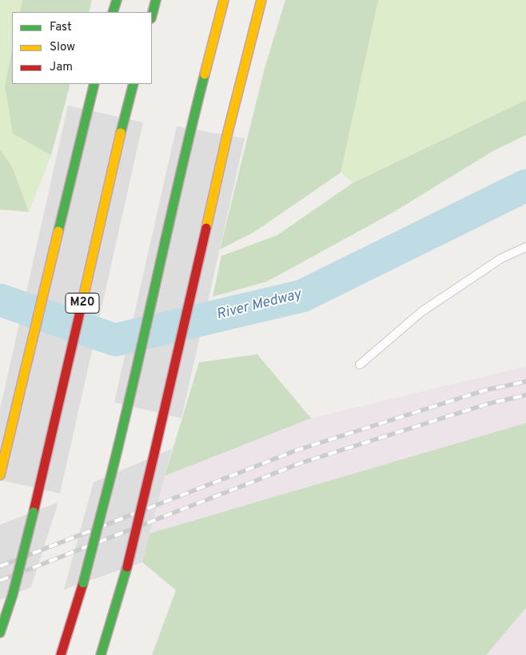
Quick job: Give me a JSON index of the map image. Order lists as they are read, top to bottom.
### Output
{
  "streets": {
    "highway": ["M20"]
  },
  "water": ["River Medway"],
  "legend": ["Fast", "Slow", "Jam"]
}
